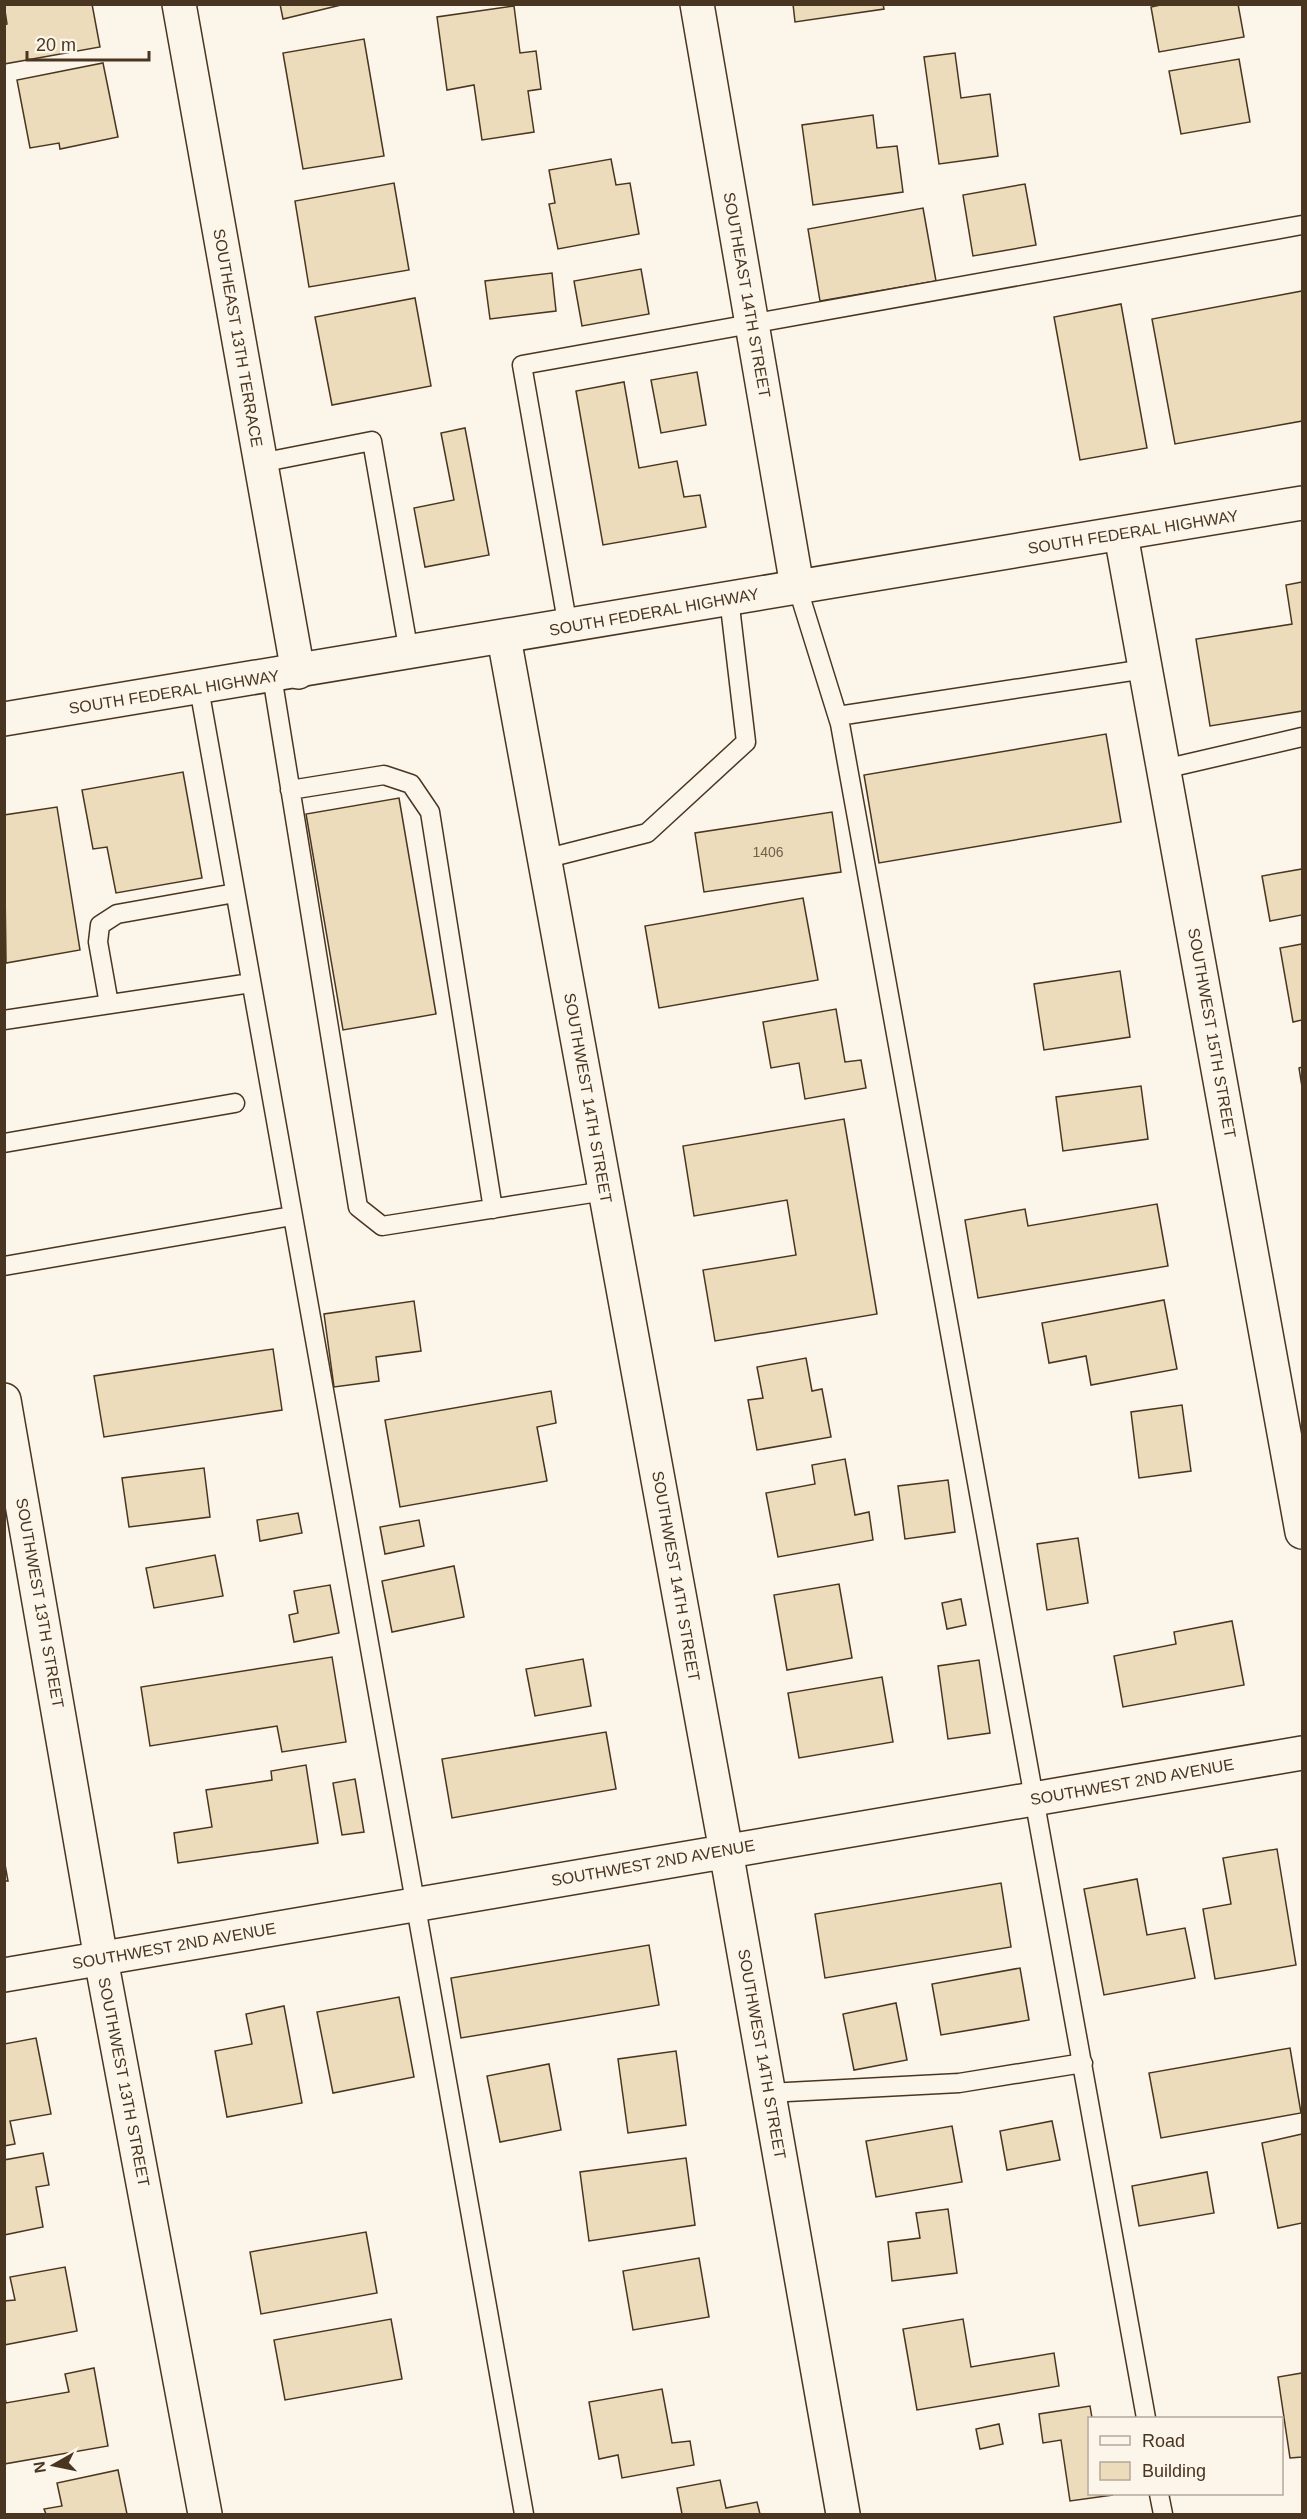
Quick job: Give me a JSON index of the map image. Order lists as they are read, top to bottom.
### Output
{
  "streets": {
    "street": [
      "SOUTHEAST 14TH STREET",
      "SOUTHEAST 13TH TERRACE",
      "SOUTH FEDERAL HIGHWAY",
      "SOUTHWEST 15TH STREET",
      "SOUTHWEST 14TH STREET",
      "SOUTHWEST 13TH STREET",
      "SOUTHWEST 2ND AVENUE"
    ]
  },
  "crossings": [
    ["SOUTHEAST 14TH STREET", "SOUTH FEDERAL HIGHWAY"],
    ["SOUTHEAST 13TH TERRACE", "SOUTH FEDERAL HIGHWAY"],
    ["SOUTH FEDERAL HIGHWAY", "SOUTHWEST 15TH STREET"],
    ["SOUTH FEDERAL HIGHWAY", "SOUTHWEST 14TH STREET"],
    ["SOUTHWEST 14TH STREET", "SOUTHWEST 2ND AVENUE"],
    ["SOUTHWEST 13TH STREET", "SOUTHWEST 2ND AVENUE"]
  ],
  "house_numbers": ["1406"],
  "legend": ["Road", "Building"],
  "scale_bar": "20 m",
  "north": "left"
}
